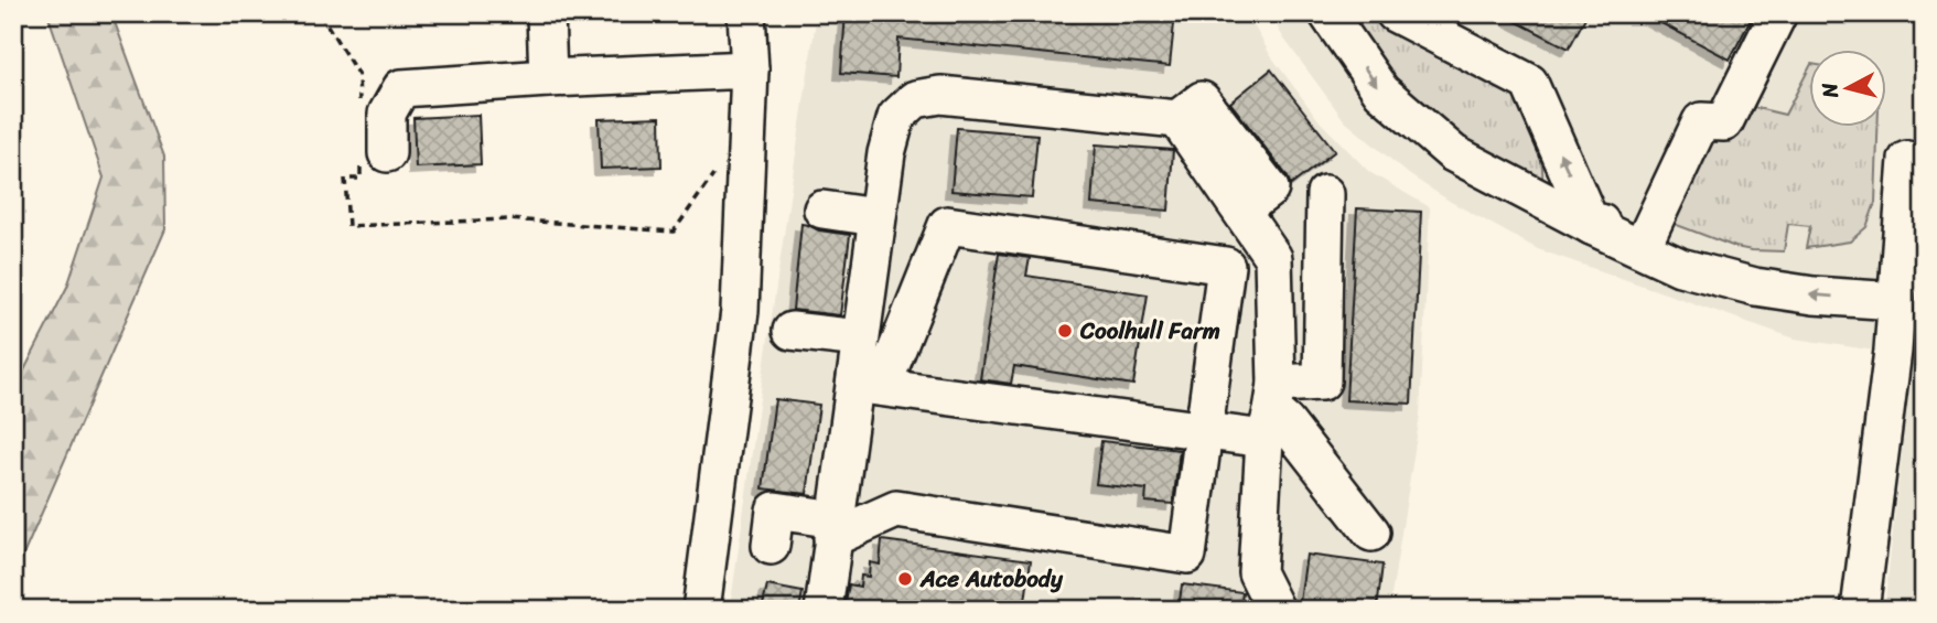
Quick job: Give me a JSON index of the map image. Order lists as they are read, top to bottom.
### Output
{
  "places": ["Coolhull Farm", "Ace Autobody"],
  "north": "left"
}
